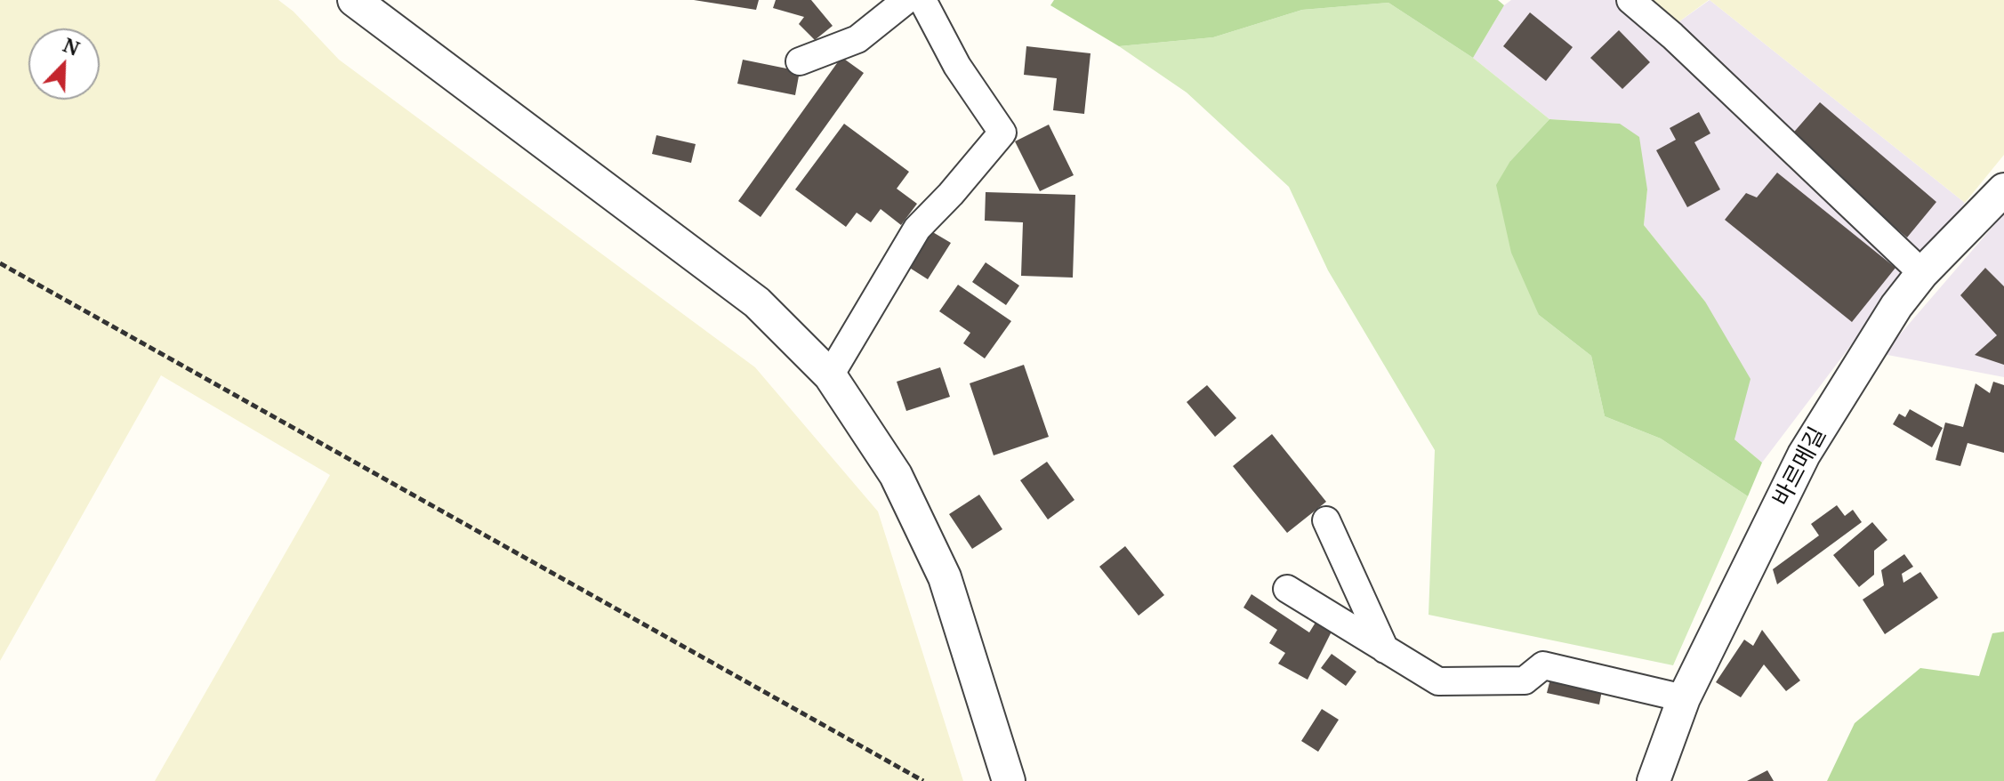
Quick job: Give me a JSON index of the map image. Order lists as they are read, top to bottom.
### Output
{
  "streets": {
    "street": ["바르메길"]
  },
  "north": "top right"
}
